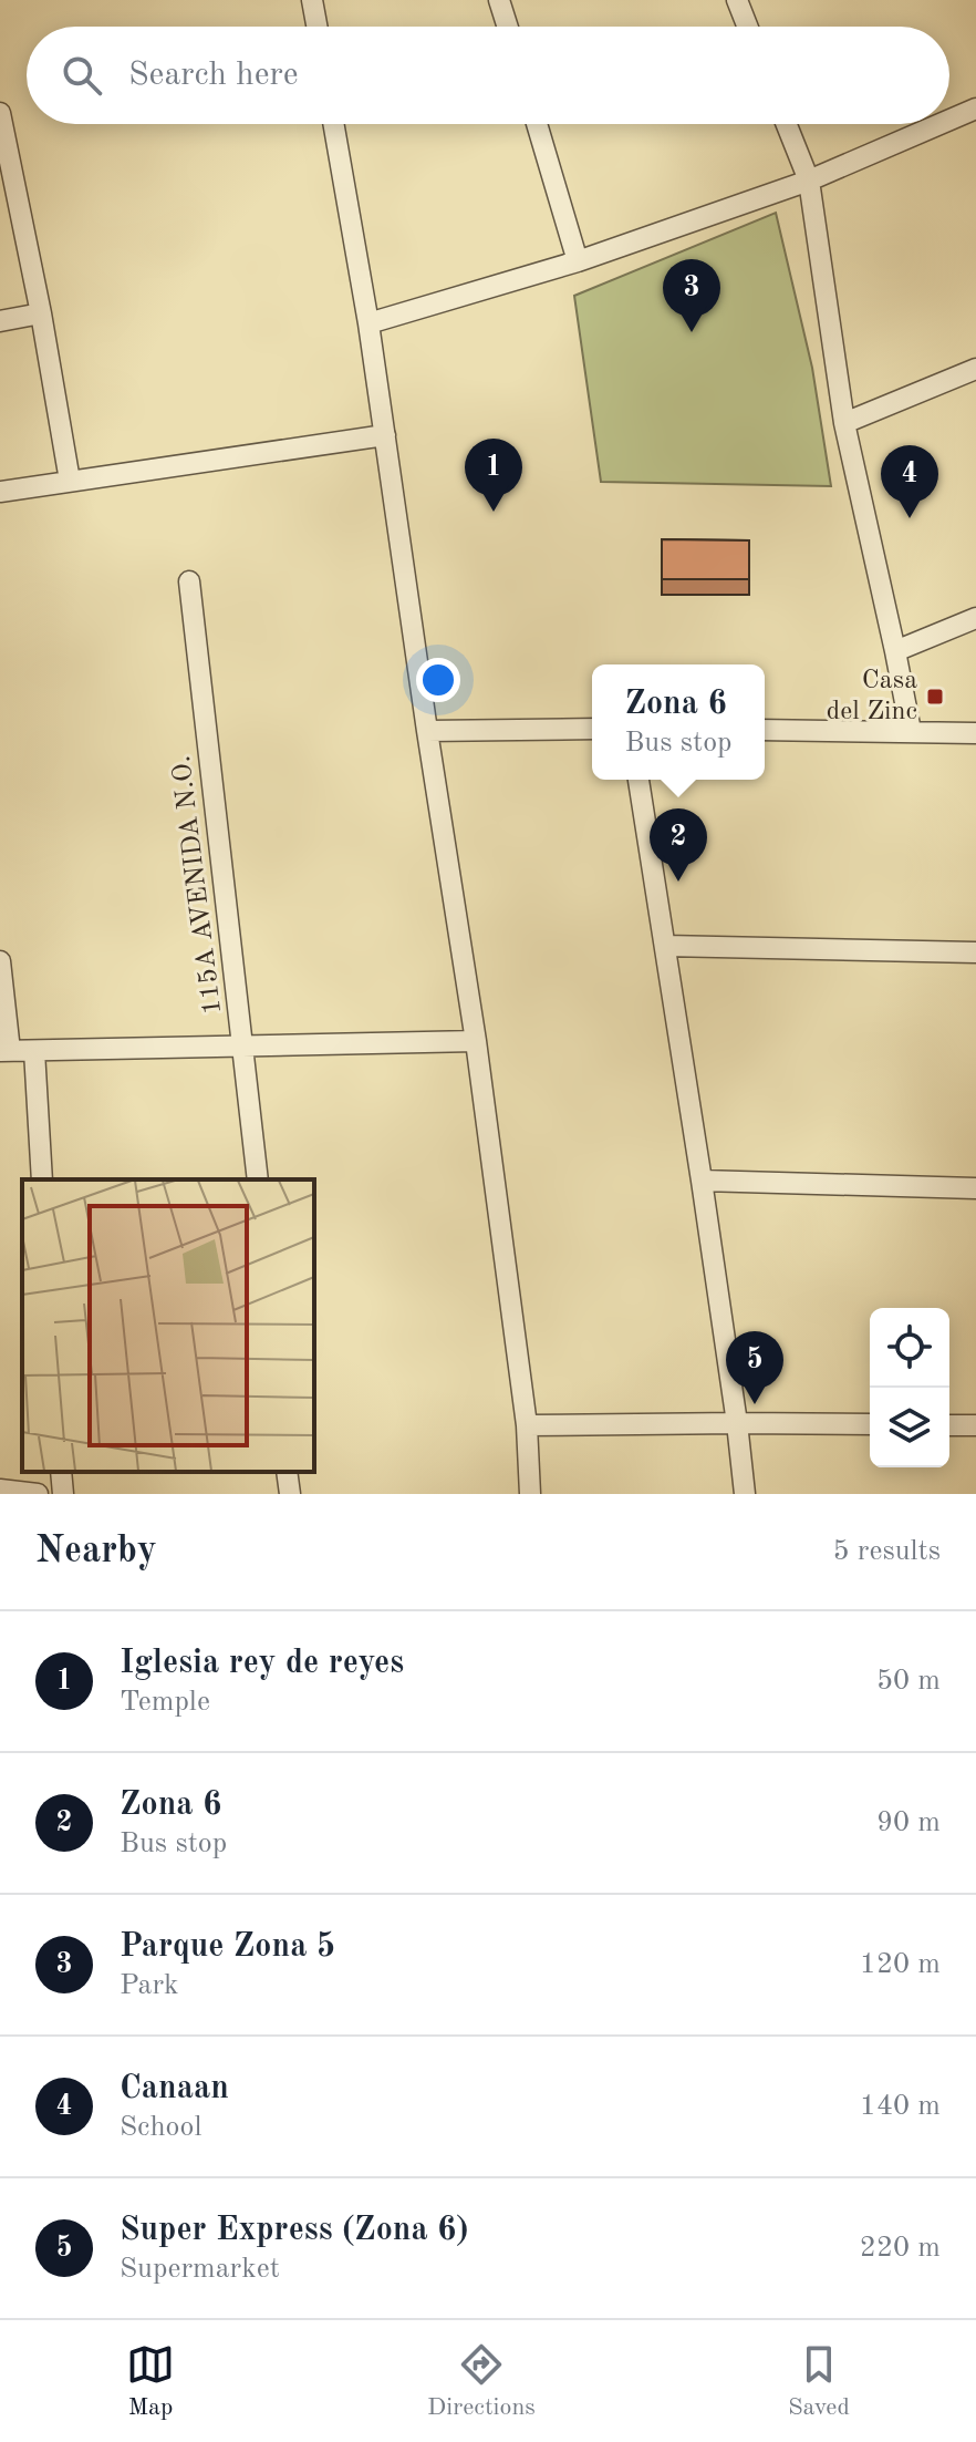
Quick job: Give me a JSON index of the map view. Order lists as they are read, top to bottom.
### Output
{
  "streets": {
    "street": ["115A AVENIDA N.O."]
  },
  "places": {
    "transit": ["Casa del Zinc"]
  },
  "page": {
    "search": "Search here",
    "pins": [
      "3",
      "1",
      "4",
      "2",
      "5"
    ],
    "popup": ["Zona 6", "Bus stop"],
    "heading": ["Nearby", "5 results"],
    "list": [
      {
        "mark": "1",
        "name": "Iglesia rey de reyes",
        "note": "Temple",
        "value": "50 m"
      },
      {
        "mark": "2",
        "name": "Zona 6",
        "note": "Bus stop",
        "value": "90 m"
      },
      {
        "mark": "3",
        "name": "Parque Zona 5",
        "note": "Park",
        "value": "120 m"
      },
      {
        "mark": "4",
        "name": "Canaan",
        "note": "School",
        "value": "140 m"
      },
      {
        "mark": "5",
        "name": "Super Express (Zona 6)",
        "note": "Supermarket",
        "value": "220 m"
      }
    ],
    "nav": ["Map", "Directions", "Saved"]
  }
}
